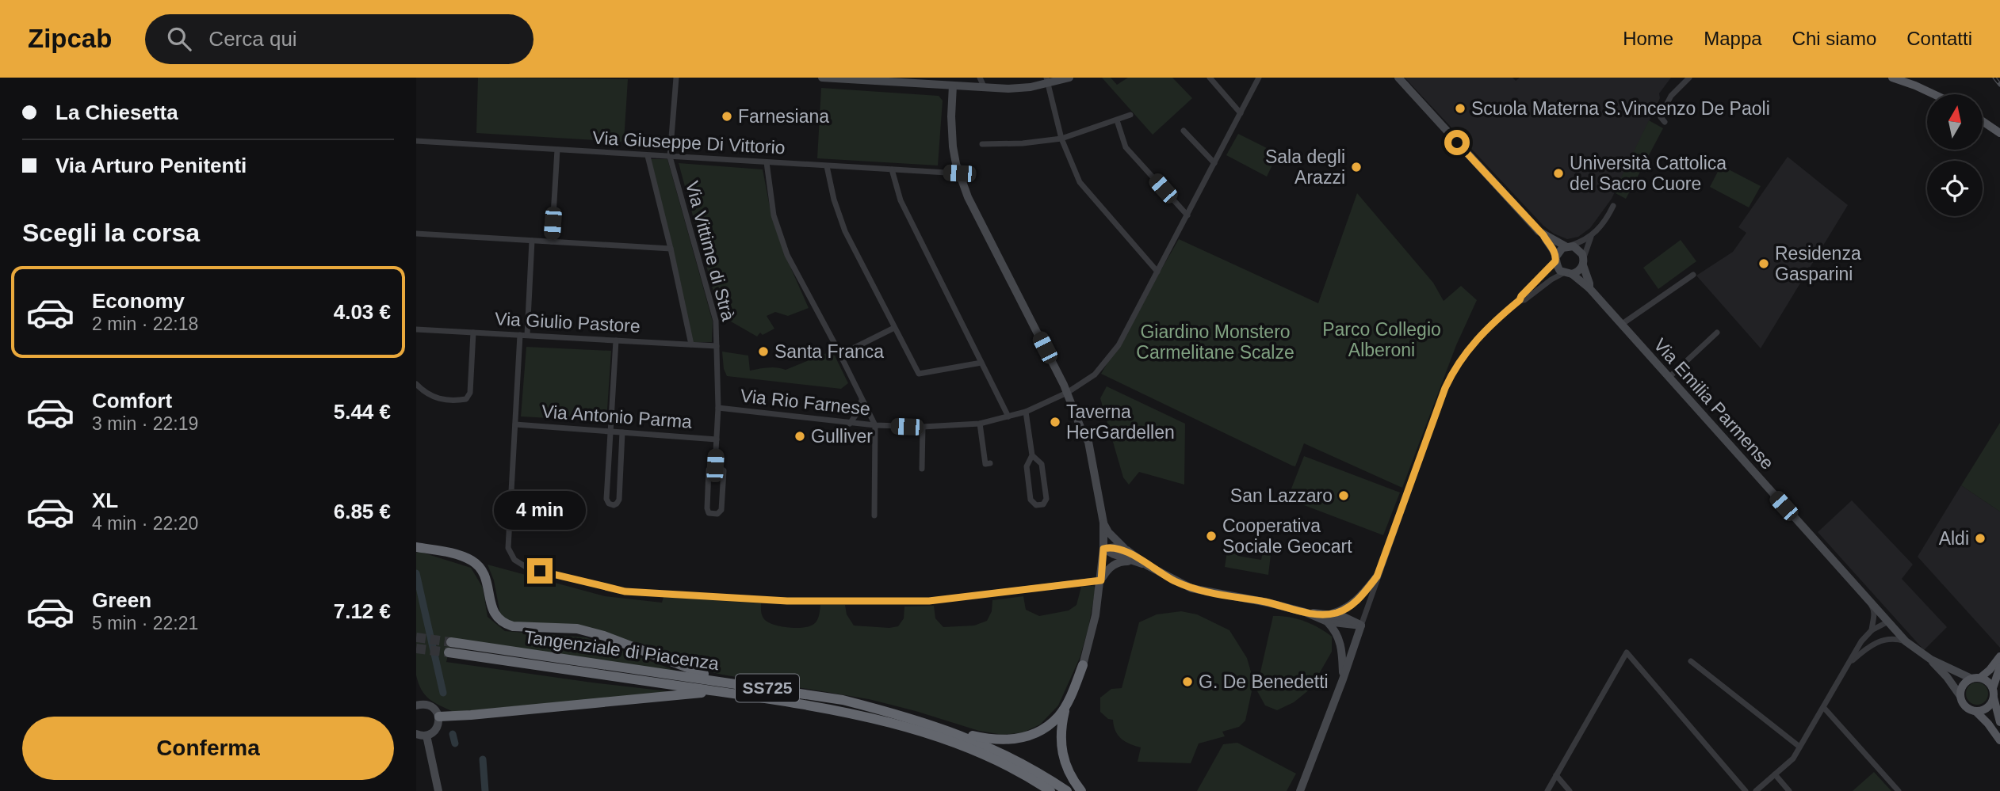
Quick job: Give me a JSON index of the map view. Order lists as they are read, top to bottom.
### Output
{
  "streets": {
    "highway": ["Tangenziale di Piacenza", "SS725"],
    "main road": ["Via Emilia Parmense"],
    "street": [
      "Via Giuseppe Di Vittorio",
      "Via Vittime di Strà",
      "Via Giulio Pastore",
      "Via Rio Farnese",
      "Via Antonio Parma"
    ]
  },
  "crossings": [
    ["Via Giuseppe Di Vittorio", "Via Vittime di Strà"],
    ["Via Vittime di Strà", "Via Giulio Pastore"],
    ["Via Vittime di Strà", "Via Rio Farnese"],
    ["Via Vittime di Strà", "Via Antonio Parma"]
  ],
  "parks": ["Parco Collegio Alberoni", "Giardino Monstero Carmelitane Scalze"],
  "places": [
    "Scuola Materna S.Vincenzo De Paoli",
    "Farnesiana",
    "Sala degli Arazzi",
    "Università Cattolica del Sacro Cuore",
    "Residenza Gasparini",
    "Santa Franca",
    "Taverna HerGardellen",
    "Gulliver",
    "San Lazzaro",
    "Cooperativa Sociale Geocart",
    "Aldi",
    "G. De Benedetti"
  ],
  "north": "top",
  "page": {
    "header": "Zipcab",
    "search": "Cerca qui",
    "nav": [
      "Home",
      "Mappa",
      "Chi siamo",
      "Contatti"
    ],
    "banner": ["La Chiesetta", "Via Arturo Penitenti"],
    "heading": "Scegli la corsa",
    "list": [
      {
        "name": "Economy",
        "note": "2 min · 22:18",
        "value": "4.03 €"
      },
      {
        "name": "Comfort",
        "note": "3 min · 22:19",
        "value": "5.44 €"
      },
      {
        "name": "XL",
        "note": "4 min · 22:20",
        "value": "6.85 €"
      },
      {
        "name": "Green",
        "note": "5 min · 22:21",
        "value": "7.12 €"
      }
    ],
    "bubble": "4 min",
    "buttons": "Conferma"
  }
}
